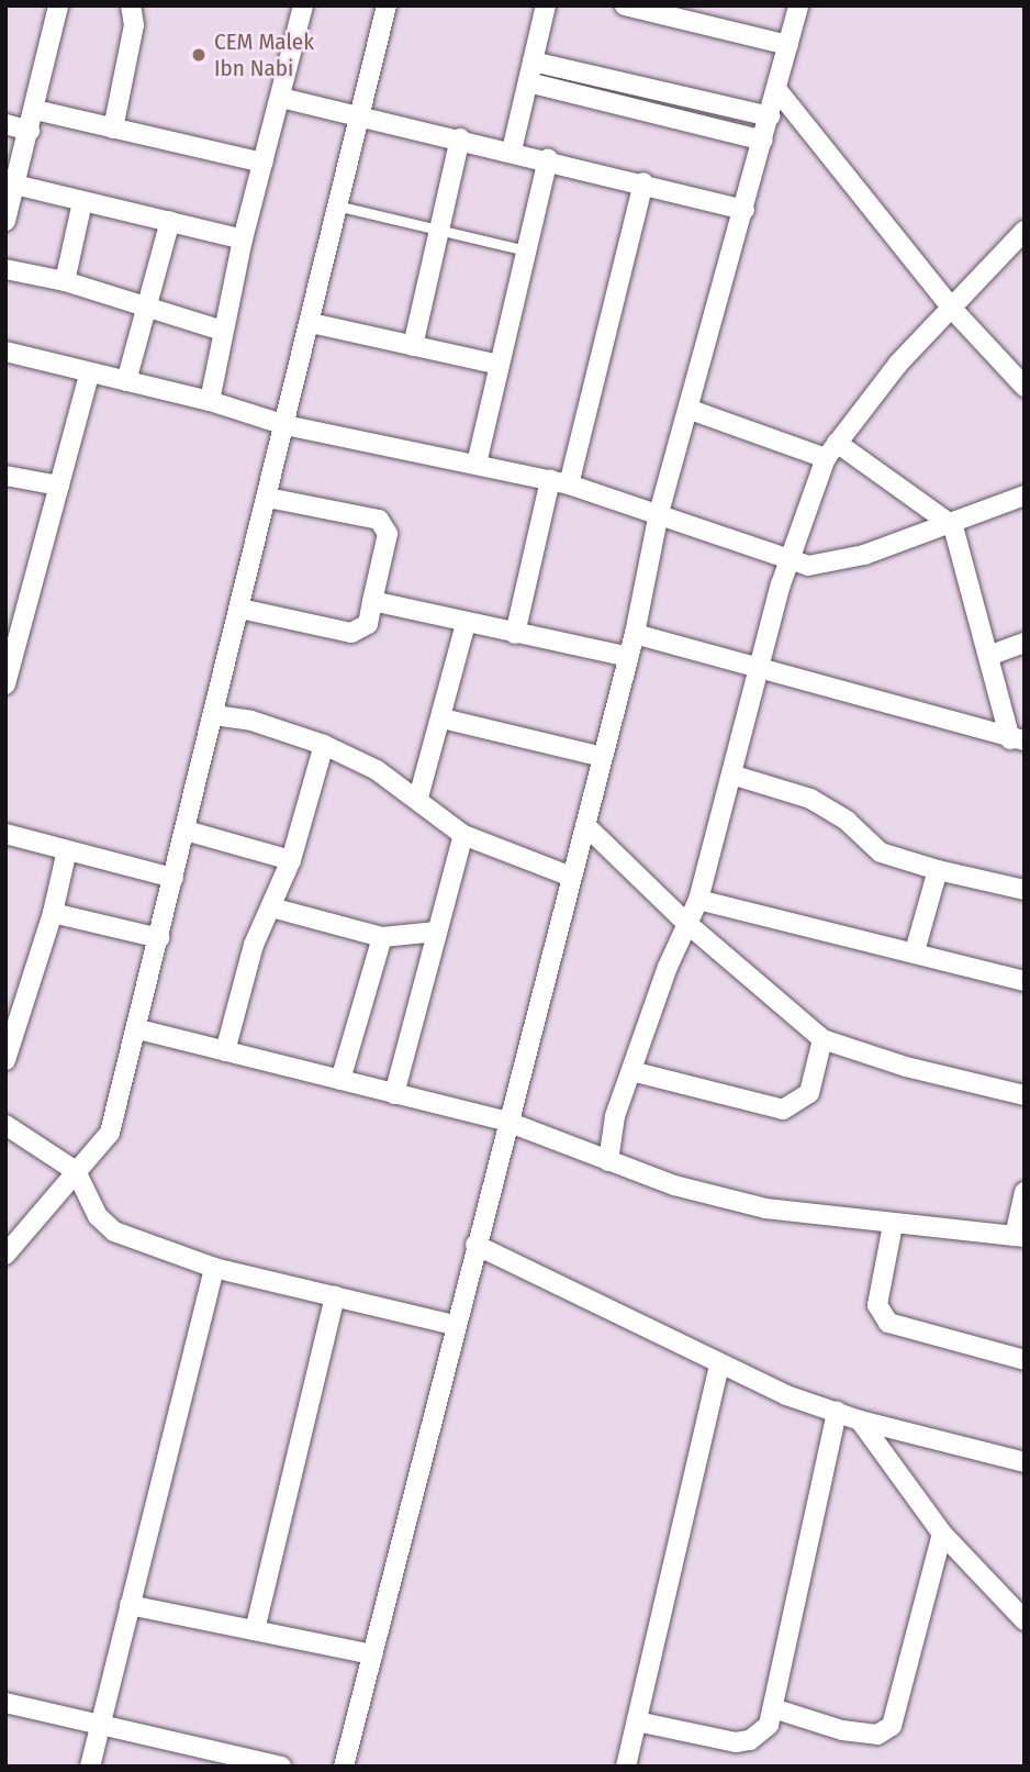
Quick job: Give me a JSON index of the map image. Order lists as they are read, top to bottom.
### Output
{
  "places": ["CEM Malek Ibn Nabi"]
}
